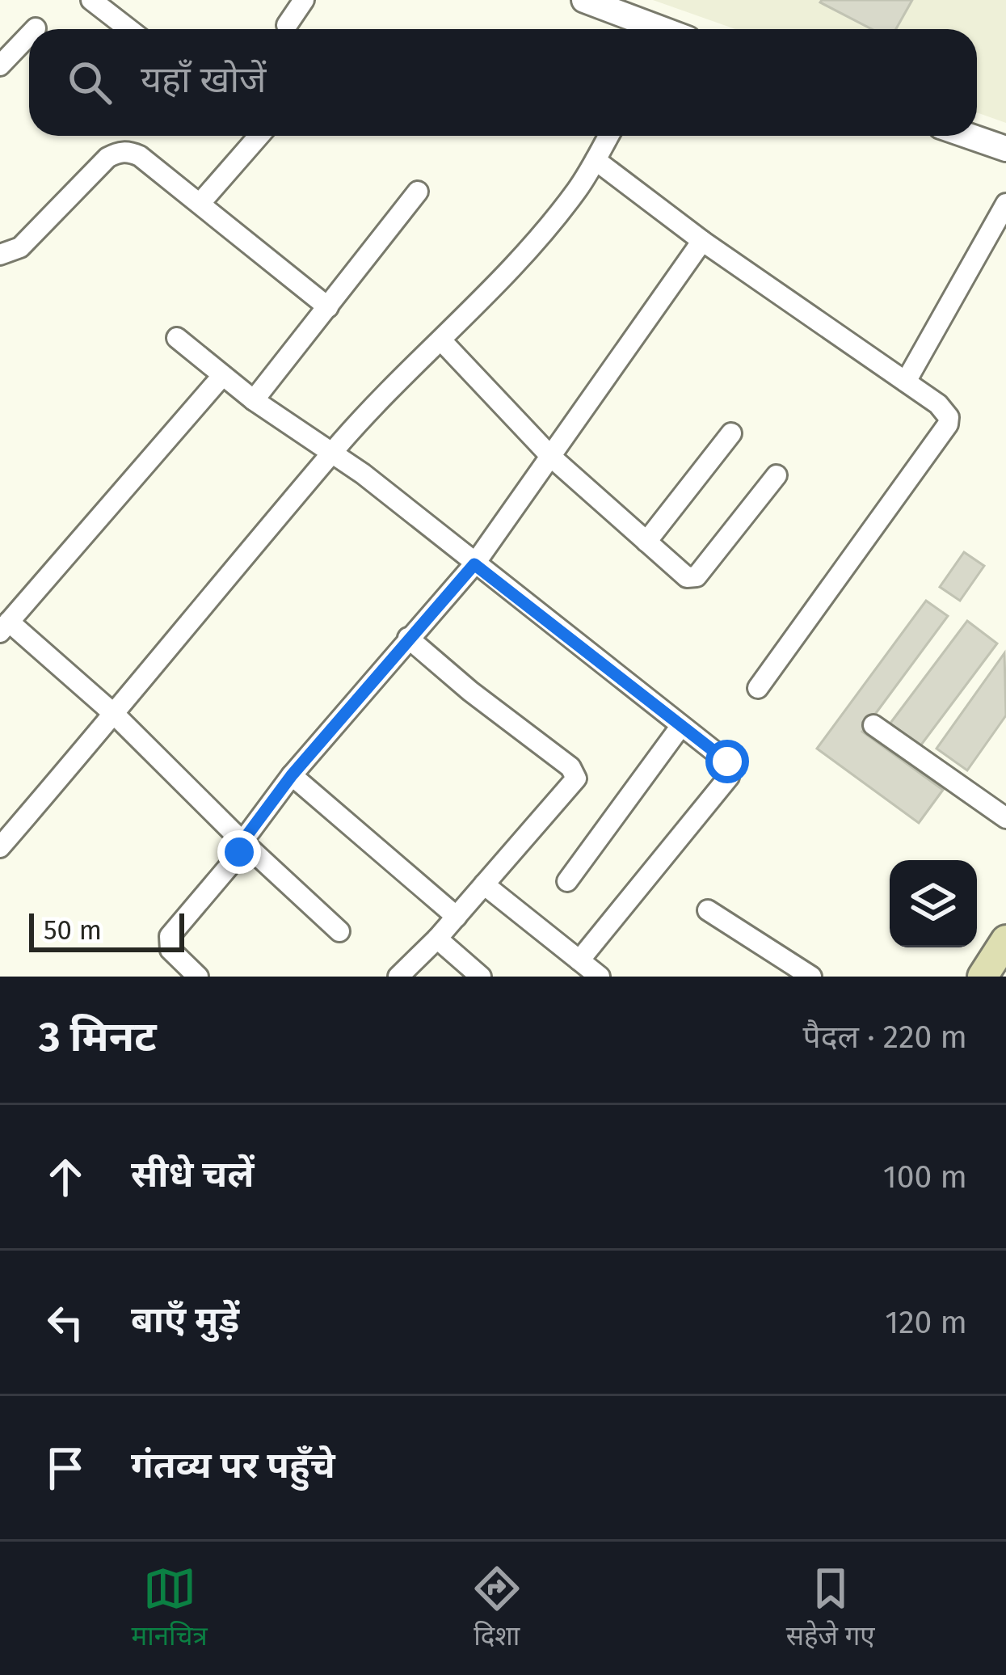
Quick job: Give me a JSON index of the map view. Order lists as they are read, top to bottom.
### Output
{
  "scale_bar": "50 m",
  "page": {
    "search": "यहाँ खोजें",
    "scale": "50 m",
    "heading": ["3 मिनट", "पैदल · 220 m"],
    "list": [
      ["सीधे चलें", "100 m"],
      ["बाएँ मुड़ें", "120 m"],
      "गंतव्य पर पहुँचे"
    ],
    "nav": ["मानचित्र", "दिशा", "सहेजे गए"]
  }
}
